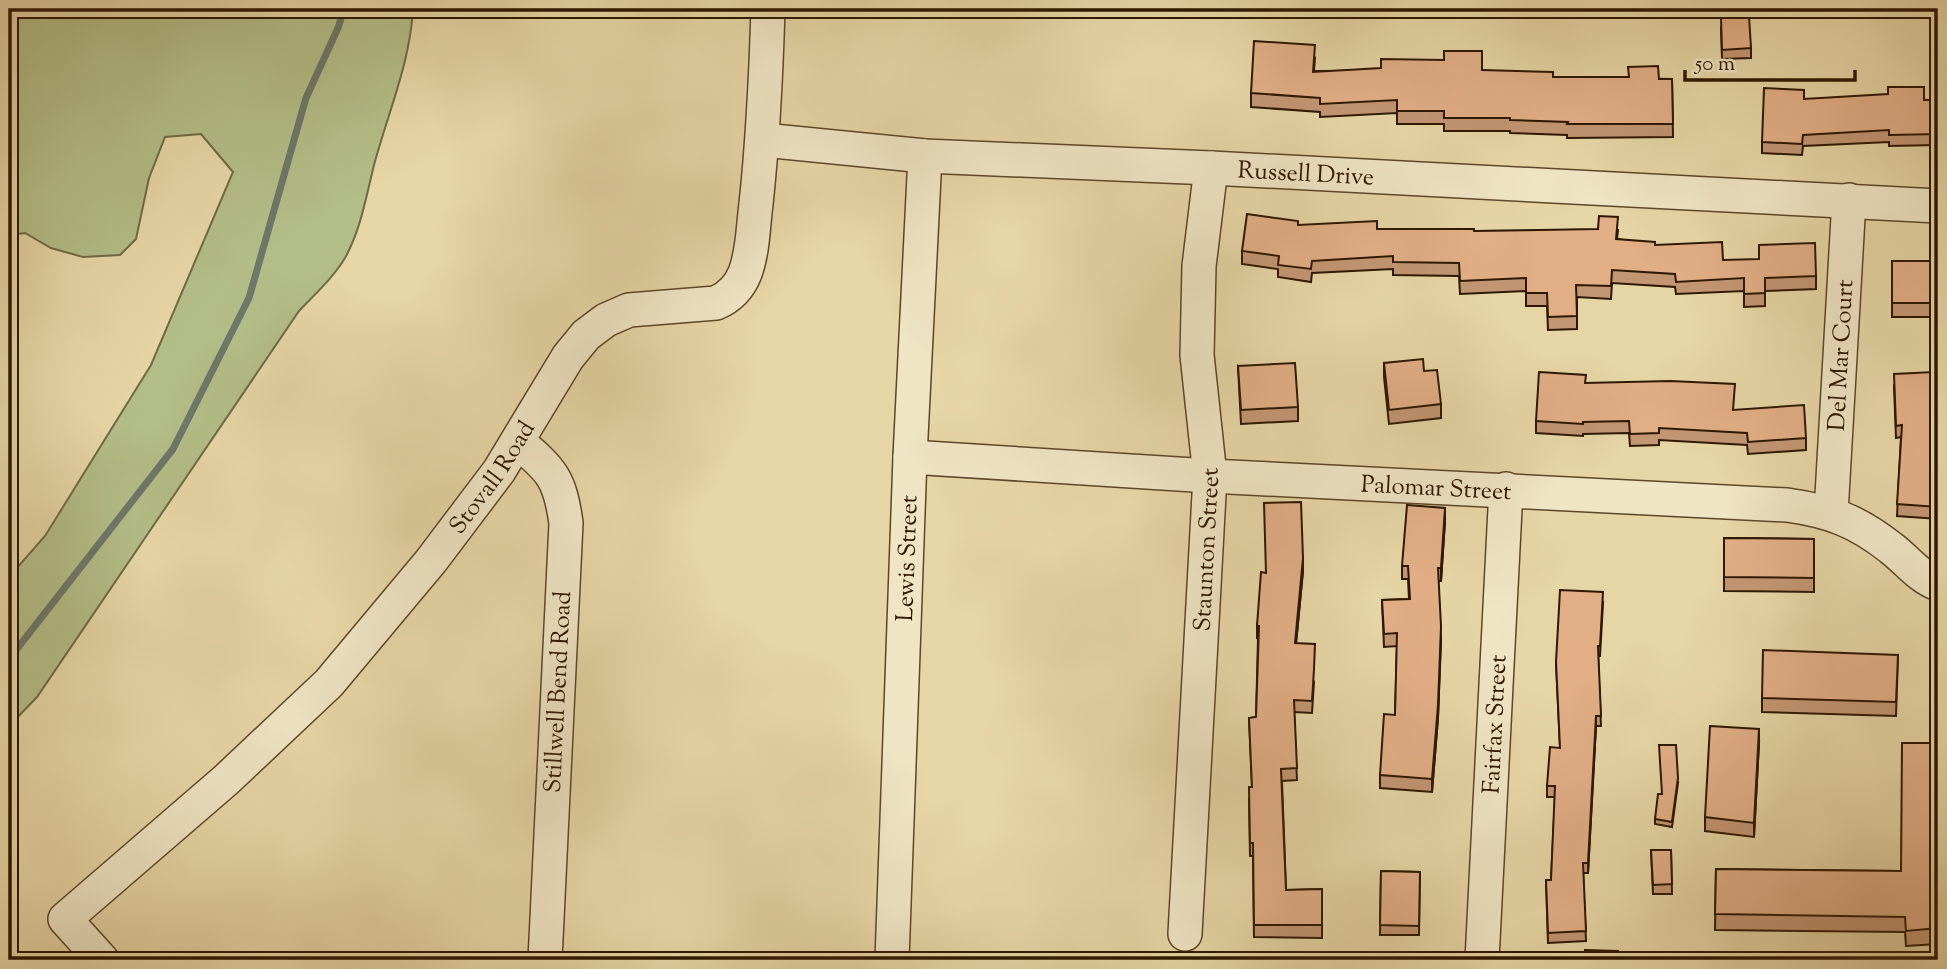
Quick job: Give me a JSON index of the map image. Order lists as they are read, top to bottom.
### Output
{
  "streets": {
    "street": [
      "Russell Drive",
      "Del Mar Court",
      "Stovall Road",
      "Palomar Street",
      "Staunton Street",
      "Lewis Street",
      "Stillwell Bend Road",
      "Fairfax Street"
    ]
  },
  "crossings": [
    ["Russell Drive", "Del Mar Court"],
    ["Russell Drive", "Stovall Road"],
    ["Russell Drive", "Staunton Street"],
    ["Russell Drive", "Lewis Street"],
    ["Del Mar Court", "Palomar Street"],
    ["Stovall Road", "Stillwell Bend Road"],
    ["Palomar Street", "Staunton Street"],
    ["Palomar Street", "Lewis Street"],
    ["Palomar Street", "Fairfax Street"]
  ],
  "scale_bar": "50 m"
}
